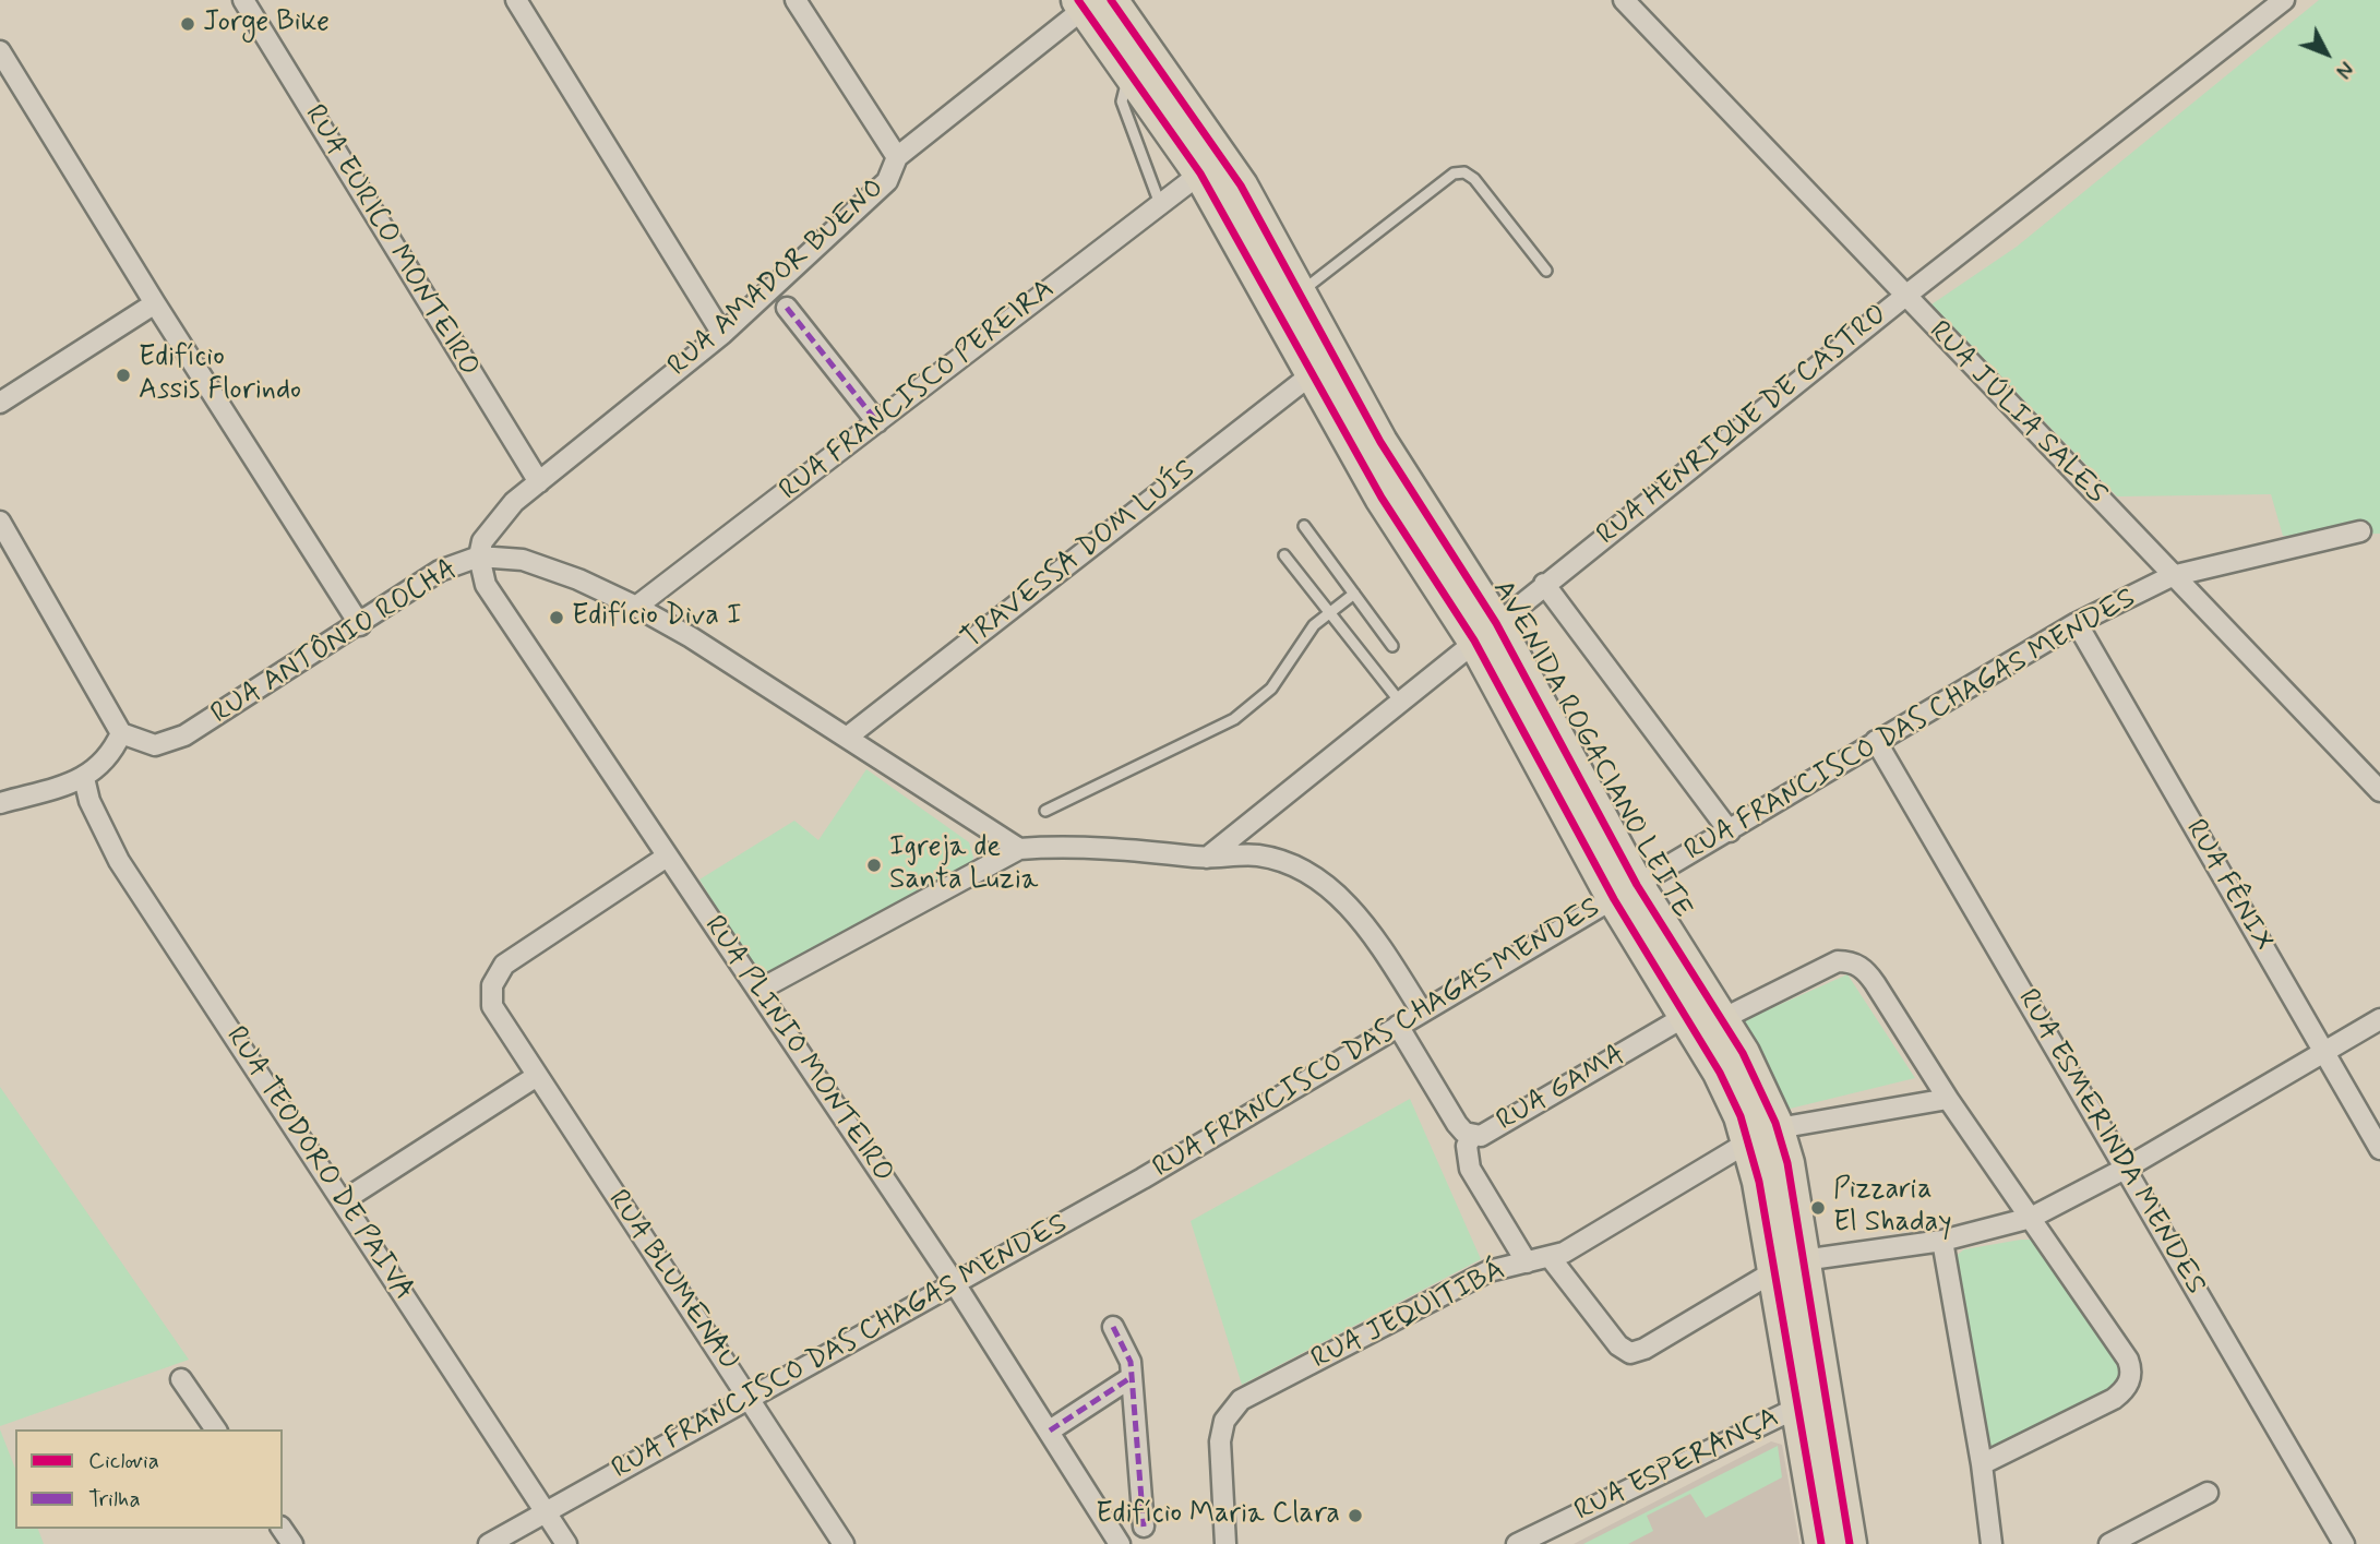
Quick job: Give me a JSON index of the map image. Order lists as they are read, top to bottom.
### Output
{
  "streets": {
    "main road": ["AVENIDA ROGACIANO LEITE"],
    "street": [
      "RUA EURICO MONTEIRO",
      "RUA AMADOR BUENO",
      "RUA FRANCISCO PEREIRA",
      "RUA JÚLIA SALES",
      "RUA HENRIQUE DE CASTRO",
      "TRAVESSA DOM LUÍS",
      "RUA ANTÔNIO ROCHA",
      "RUA FRANCISCO DAS CHAGAS MENDES",
      "RUA FÊNIX",
      "RUA PLINIO MONTEIRO",
      "RUA GAMA",
      "RUA ESMERINDA MENDES",
      "RUA TEODORO DE PAIVA",
      "RUA BLUMENAU",
      "RUA JEQUITIBÁ",
      "RUA ESPERANÇA"
    ]
  },
  "crossings": [
    ["RUA EURICO MONTEIRO", "RUA AMADOR BUENO"],
    ["RUA AMADOR BUENO", "RUA ANTÔNIO ROCHA"],
    ["RUA AMADOR BUENO", "AVENIDA ROGACIANO LEITE"],
    ["RUA AMADOR BUENO", "RUA PLINIO MONTEIRO"],
    ["RUA FRANCISCO PEREIRA", "RUA ANTÔNIO ROCHA"],
    ["RUA FRANCISCO PEREIRA", "AVENIDA ROGACIANO LEITE"],
    ["RUA JÚLIA SALES", "RUA HENRIQUE DE CASTRO"],
    ["RUA JÚLIA SALES", "RUA FRANCISCO DAS CHAGAS MENDES"],
    ["RUA HENRIQUE DE CASTRO", "AVENIDA ROGACIANO LEITE"],
    ["TRAVESSA DOM LUÍS", "RUA ANTÔNIO ROCHA"],
    ["TRAVESSA DOM LUÍS", "AVENIDA ROGACIANO LEITE"],
    ["RUA ANTÔNIO ROCHA", "RUA PLINIO MONTEIRO"],
    ["RUA FRANCISCO DAS CHAGAS MENDES", "AVENIDA ROGACIANO LEITE"],
    ["RUA FRANCISCO DAS CHAGAS MENDES", "RUA FÊNIX"],
    ["RUA FRANCISCO DAS CHAGAS MENDES", "RUA PLINIO MONTEIRO"],
    ["RUA FRANCISCO DAS CHAGAS MENDES", "RUA GAMA"],
    ["RUA FRANCISCO DAS CHAGAS MENDES", "RUA ESMERINDA MENDES"],
    ["RUA FRANCISCO DAS CHAGAS MENDES", "RUA TEODORO DE PAIVA"],
    ["RUA FRANCISCO DAS CHAGAS MENDES", "RUA BLUMENAU"],
    ["AVENIDA ROGACIANO LEITE", "RUA GAMA"],
    ["AVENIDA ROGACIANO LEITE", "RUA JEQUITIBÁ"],
    ["AVENIDA ROGACIANO LEITE", "RUA ESPERANÇA"],
    ["RUA PLINIO MONTEIRO", "RUA BLUMENAU"]
  ],
  "places": [
    "Jorge Bike",
    "Edifício Assis Florindo",
    "Edifício Diva I",
    "Igreja de Santa Luzia",
    "Pizzaria El Shaday",
    "Edifício Maria Clara"
  ],
  "legend": ["Ciclovia", "Trilha"],
  "north": "bottom right"
}
